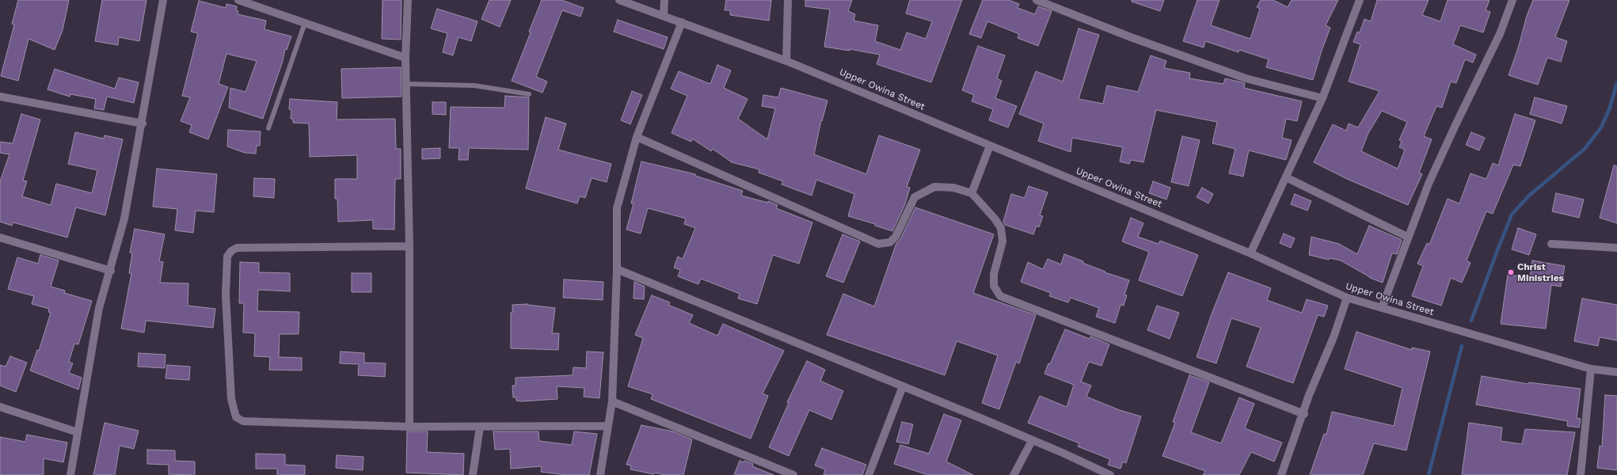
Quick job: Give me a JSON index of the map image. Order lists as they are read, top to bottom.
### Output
{
  "streets": {
    "street": ["Upper Owina Street"]
  },
  "places": ["Christ Ministries"]
}
